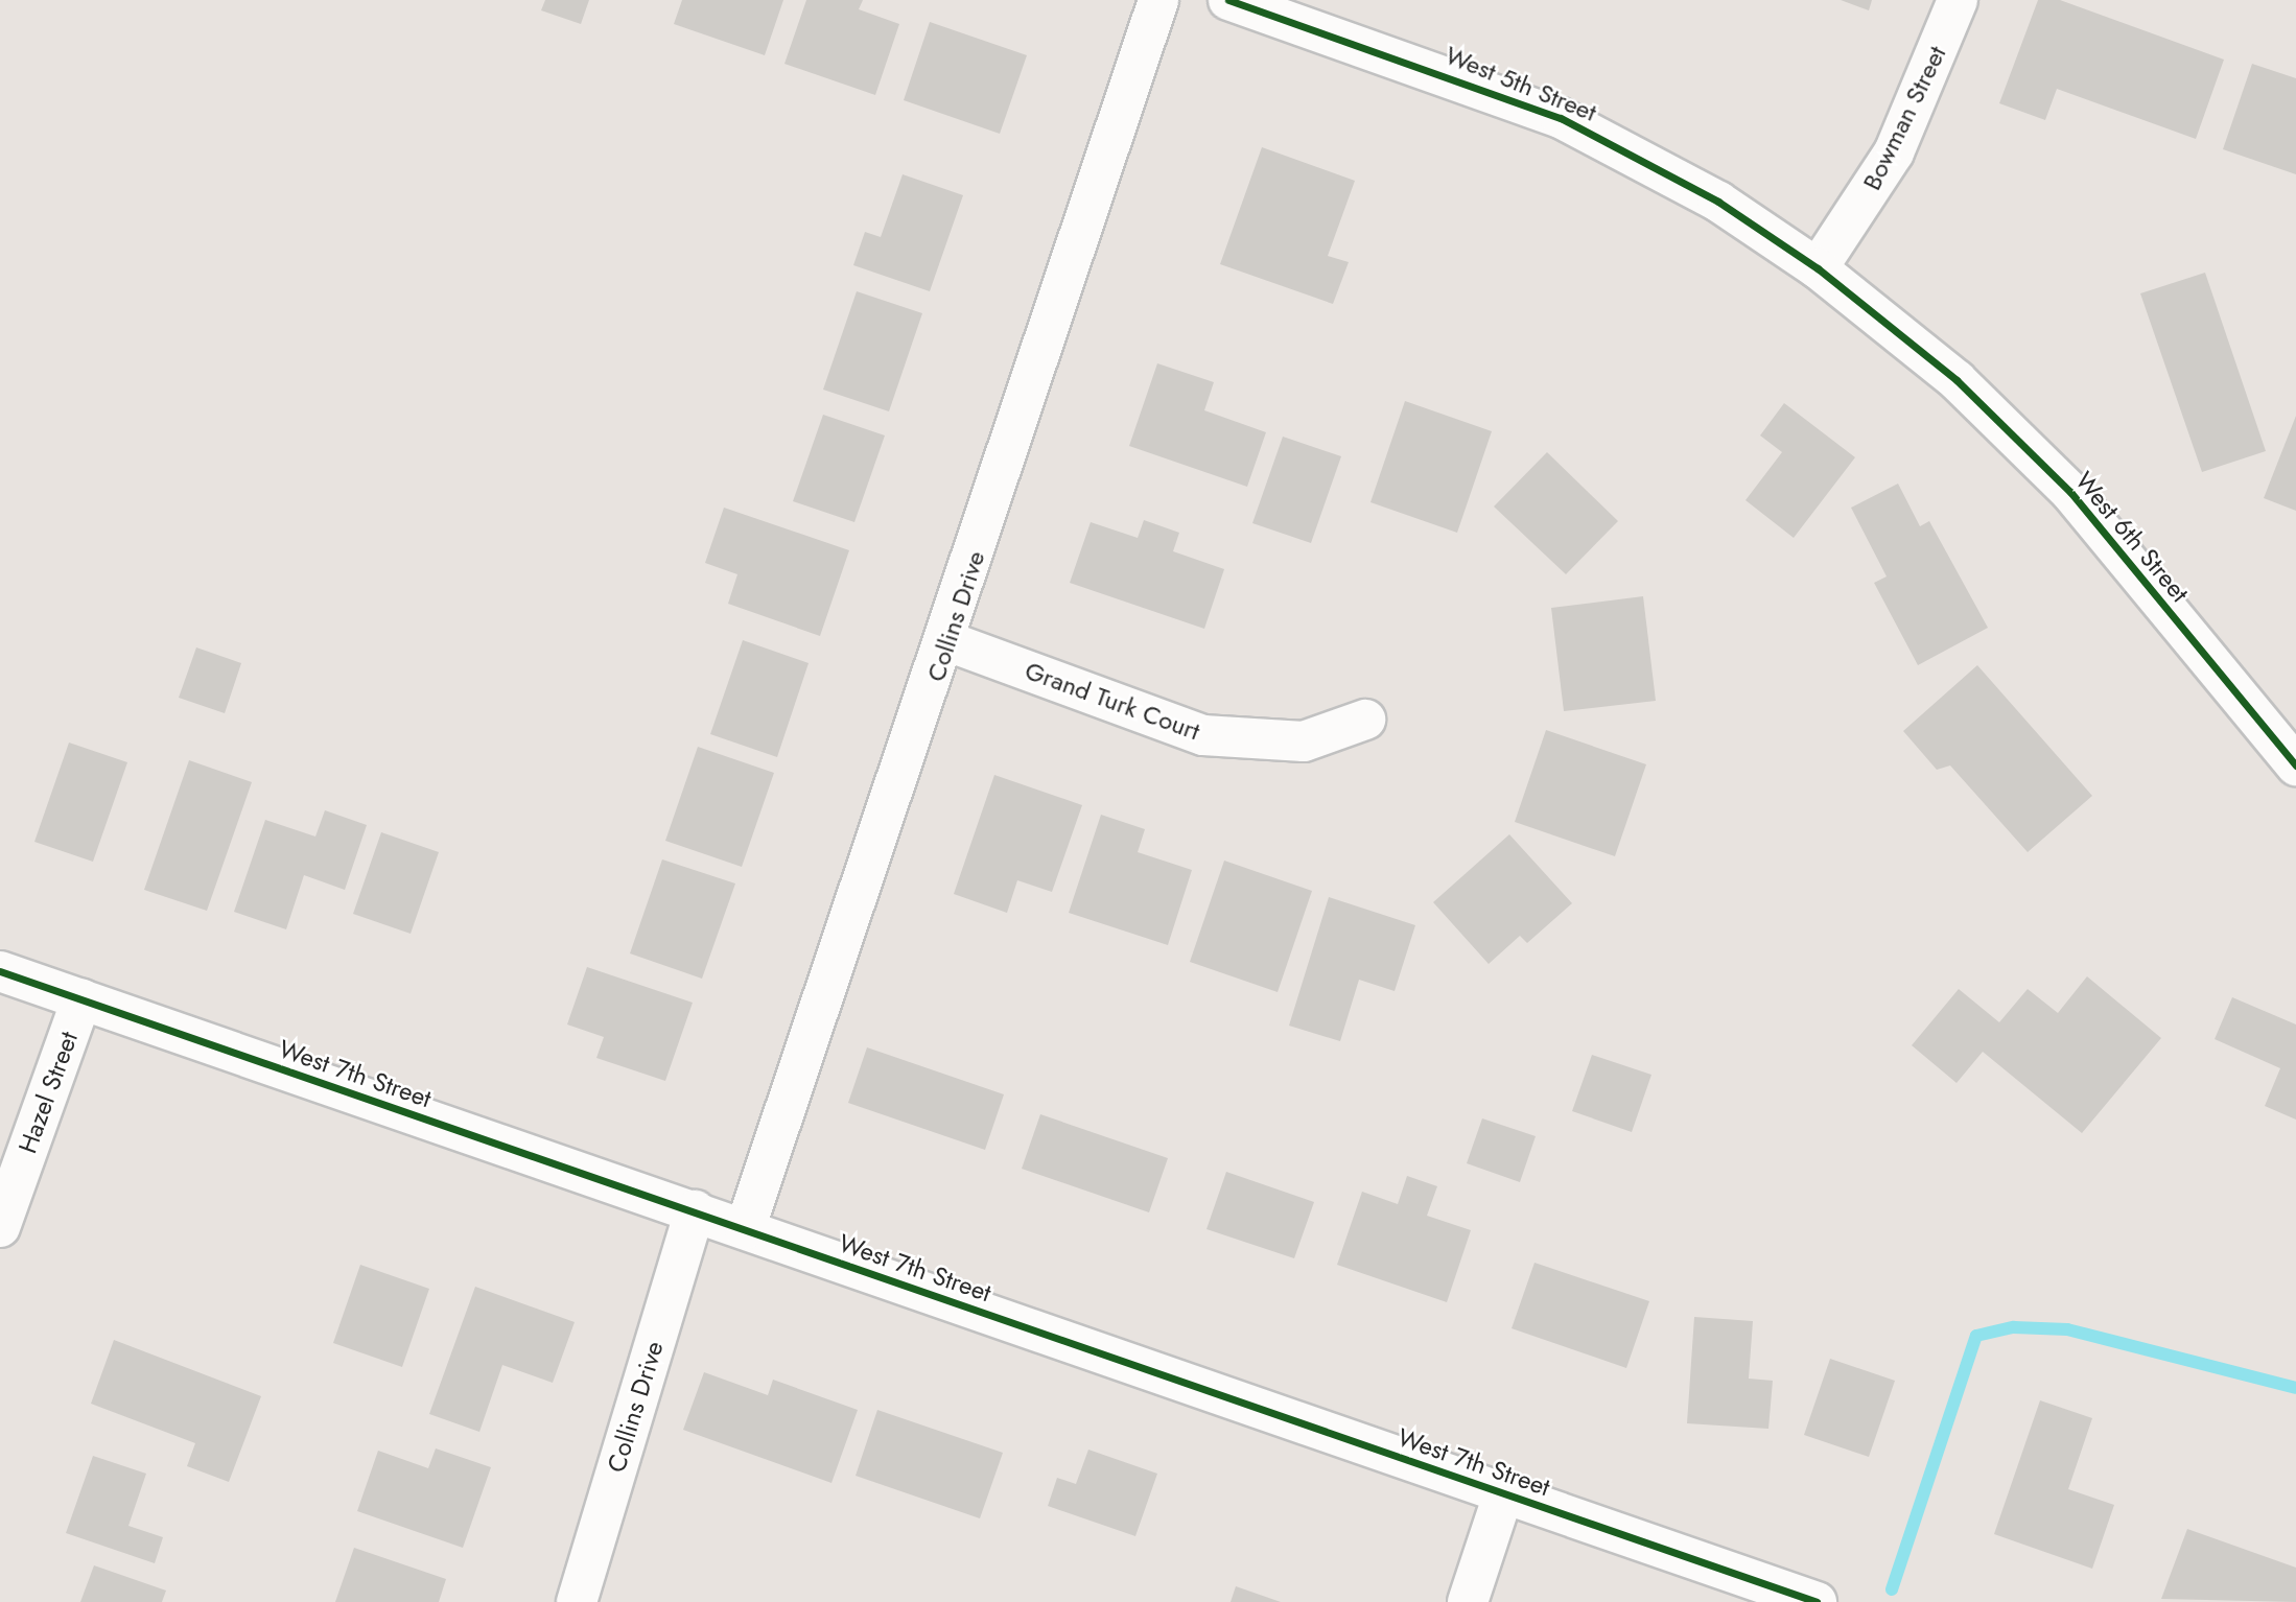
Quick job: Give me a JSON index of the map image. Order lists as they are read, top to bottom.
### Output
{
  "streets": {
    "street": [
      "West 5th Street",
      "Bowman Street",
      "West 6th Street",
      "Collins Drive",
      "Grand Turk Court",
      "West 7th Street",
      "Hazel Street"
    ]
  },
  "crossings": [
    ["West 5th Street", "Bowman Street"],
    ["West 5th Street", "West 6th Street"],
    ["Bowman Street", "West 6th Street"],
    ["Collins Drive", "Grand Turk Court"],
    ["Collins Drive", "West 7th Street"],
    ["West 7th Street", "Hazel Street"]
  ]
}
